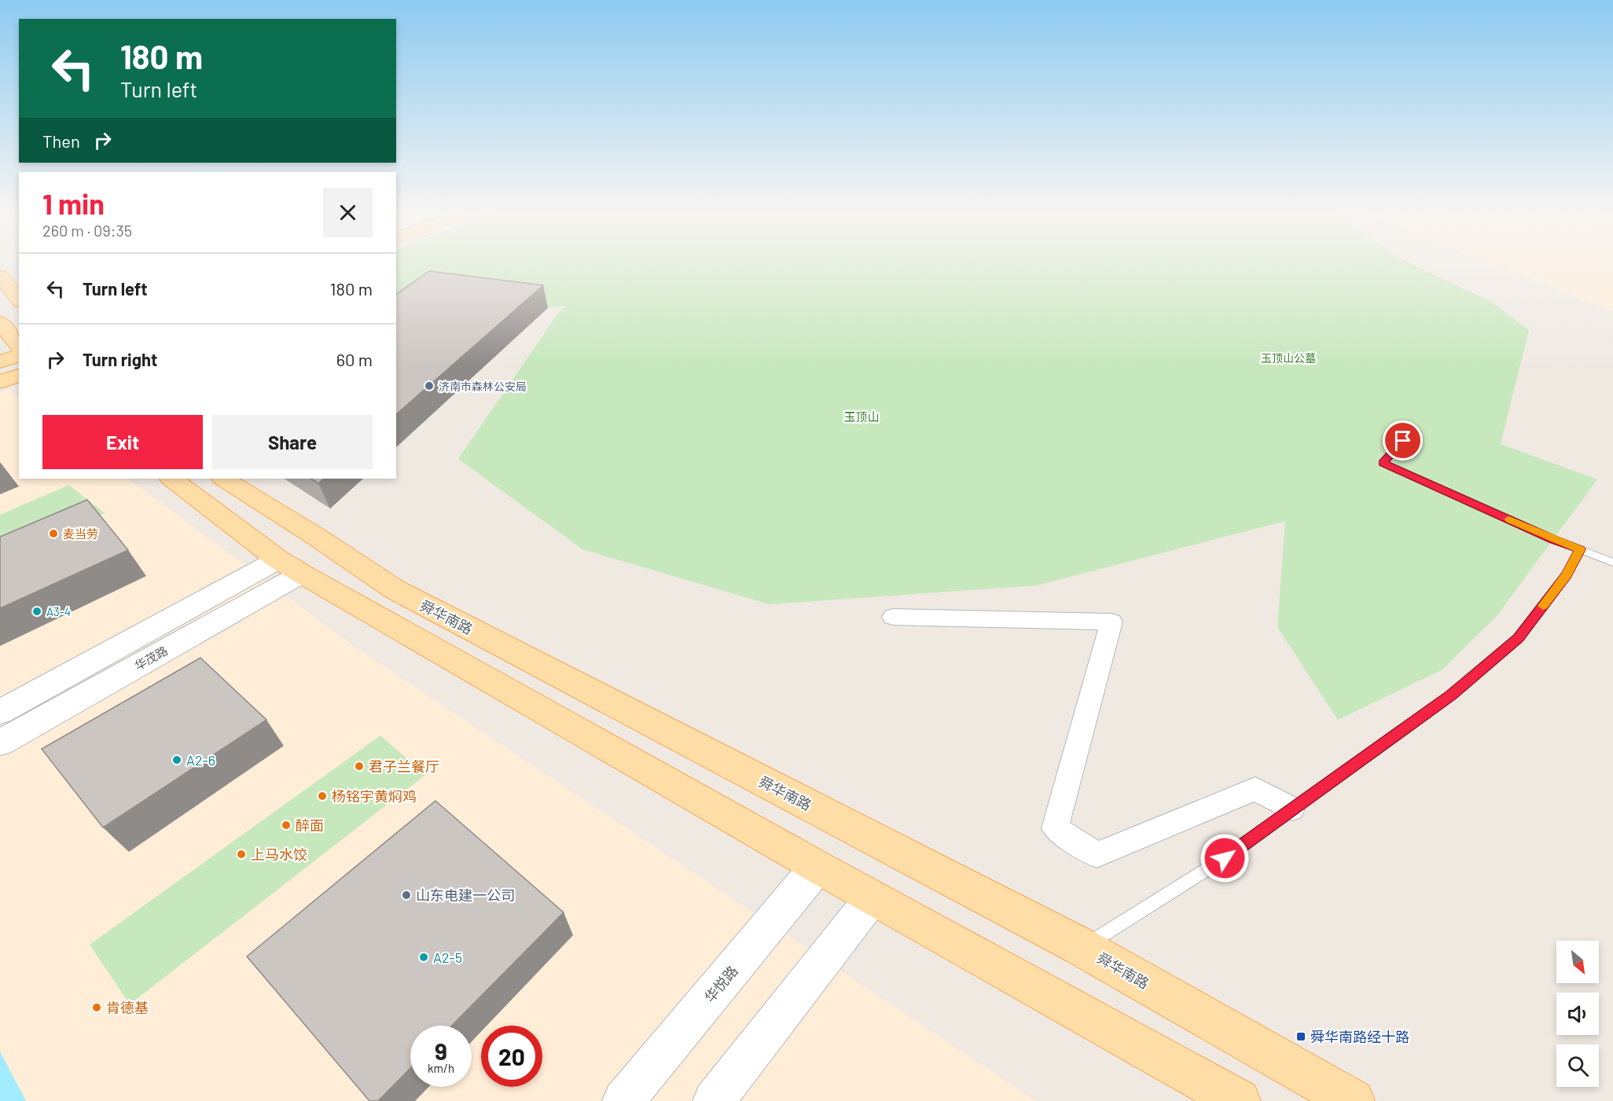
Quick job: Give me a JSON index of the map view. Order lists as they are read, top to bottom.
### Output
{
  "streets": {
    "main road": ["舜华南路"],
    "street": ["华茂路", "华悦路"]
  },
  "parks": ["玉顶山公墓", "玉顶山"],
  "places": {
    "other": [
      "济南市森林公安局",
      "麦当劳",
      "A3-4",
      "A2-6",
      "君子兰餐厅",
      "杨铭宇黄焖鸡",
      "醉面",
      "上马水饺",
      "山东电建一公司",
      "A2-5",
      "肯德基"
    ],
    "transit": ["舜华南路经十路"]
  },
  "north": "bottom right",
  "page": {
    "turn": ["180 m", "Turn left"],
    "then": "Then",
    "heading": ["1 min", "260 m · 09:35"],
    "list": [
      {
        "name": "Turn left",
        "value": "180 m"
      },
      {
        "name": "Turn right",
        "value": "60 m"
      }
    ],
    "buttons": ["Exit", "Share"],
    "speed": "9 km/h",
    "limit": "20"
  }
}
